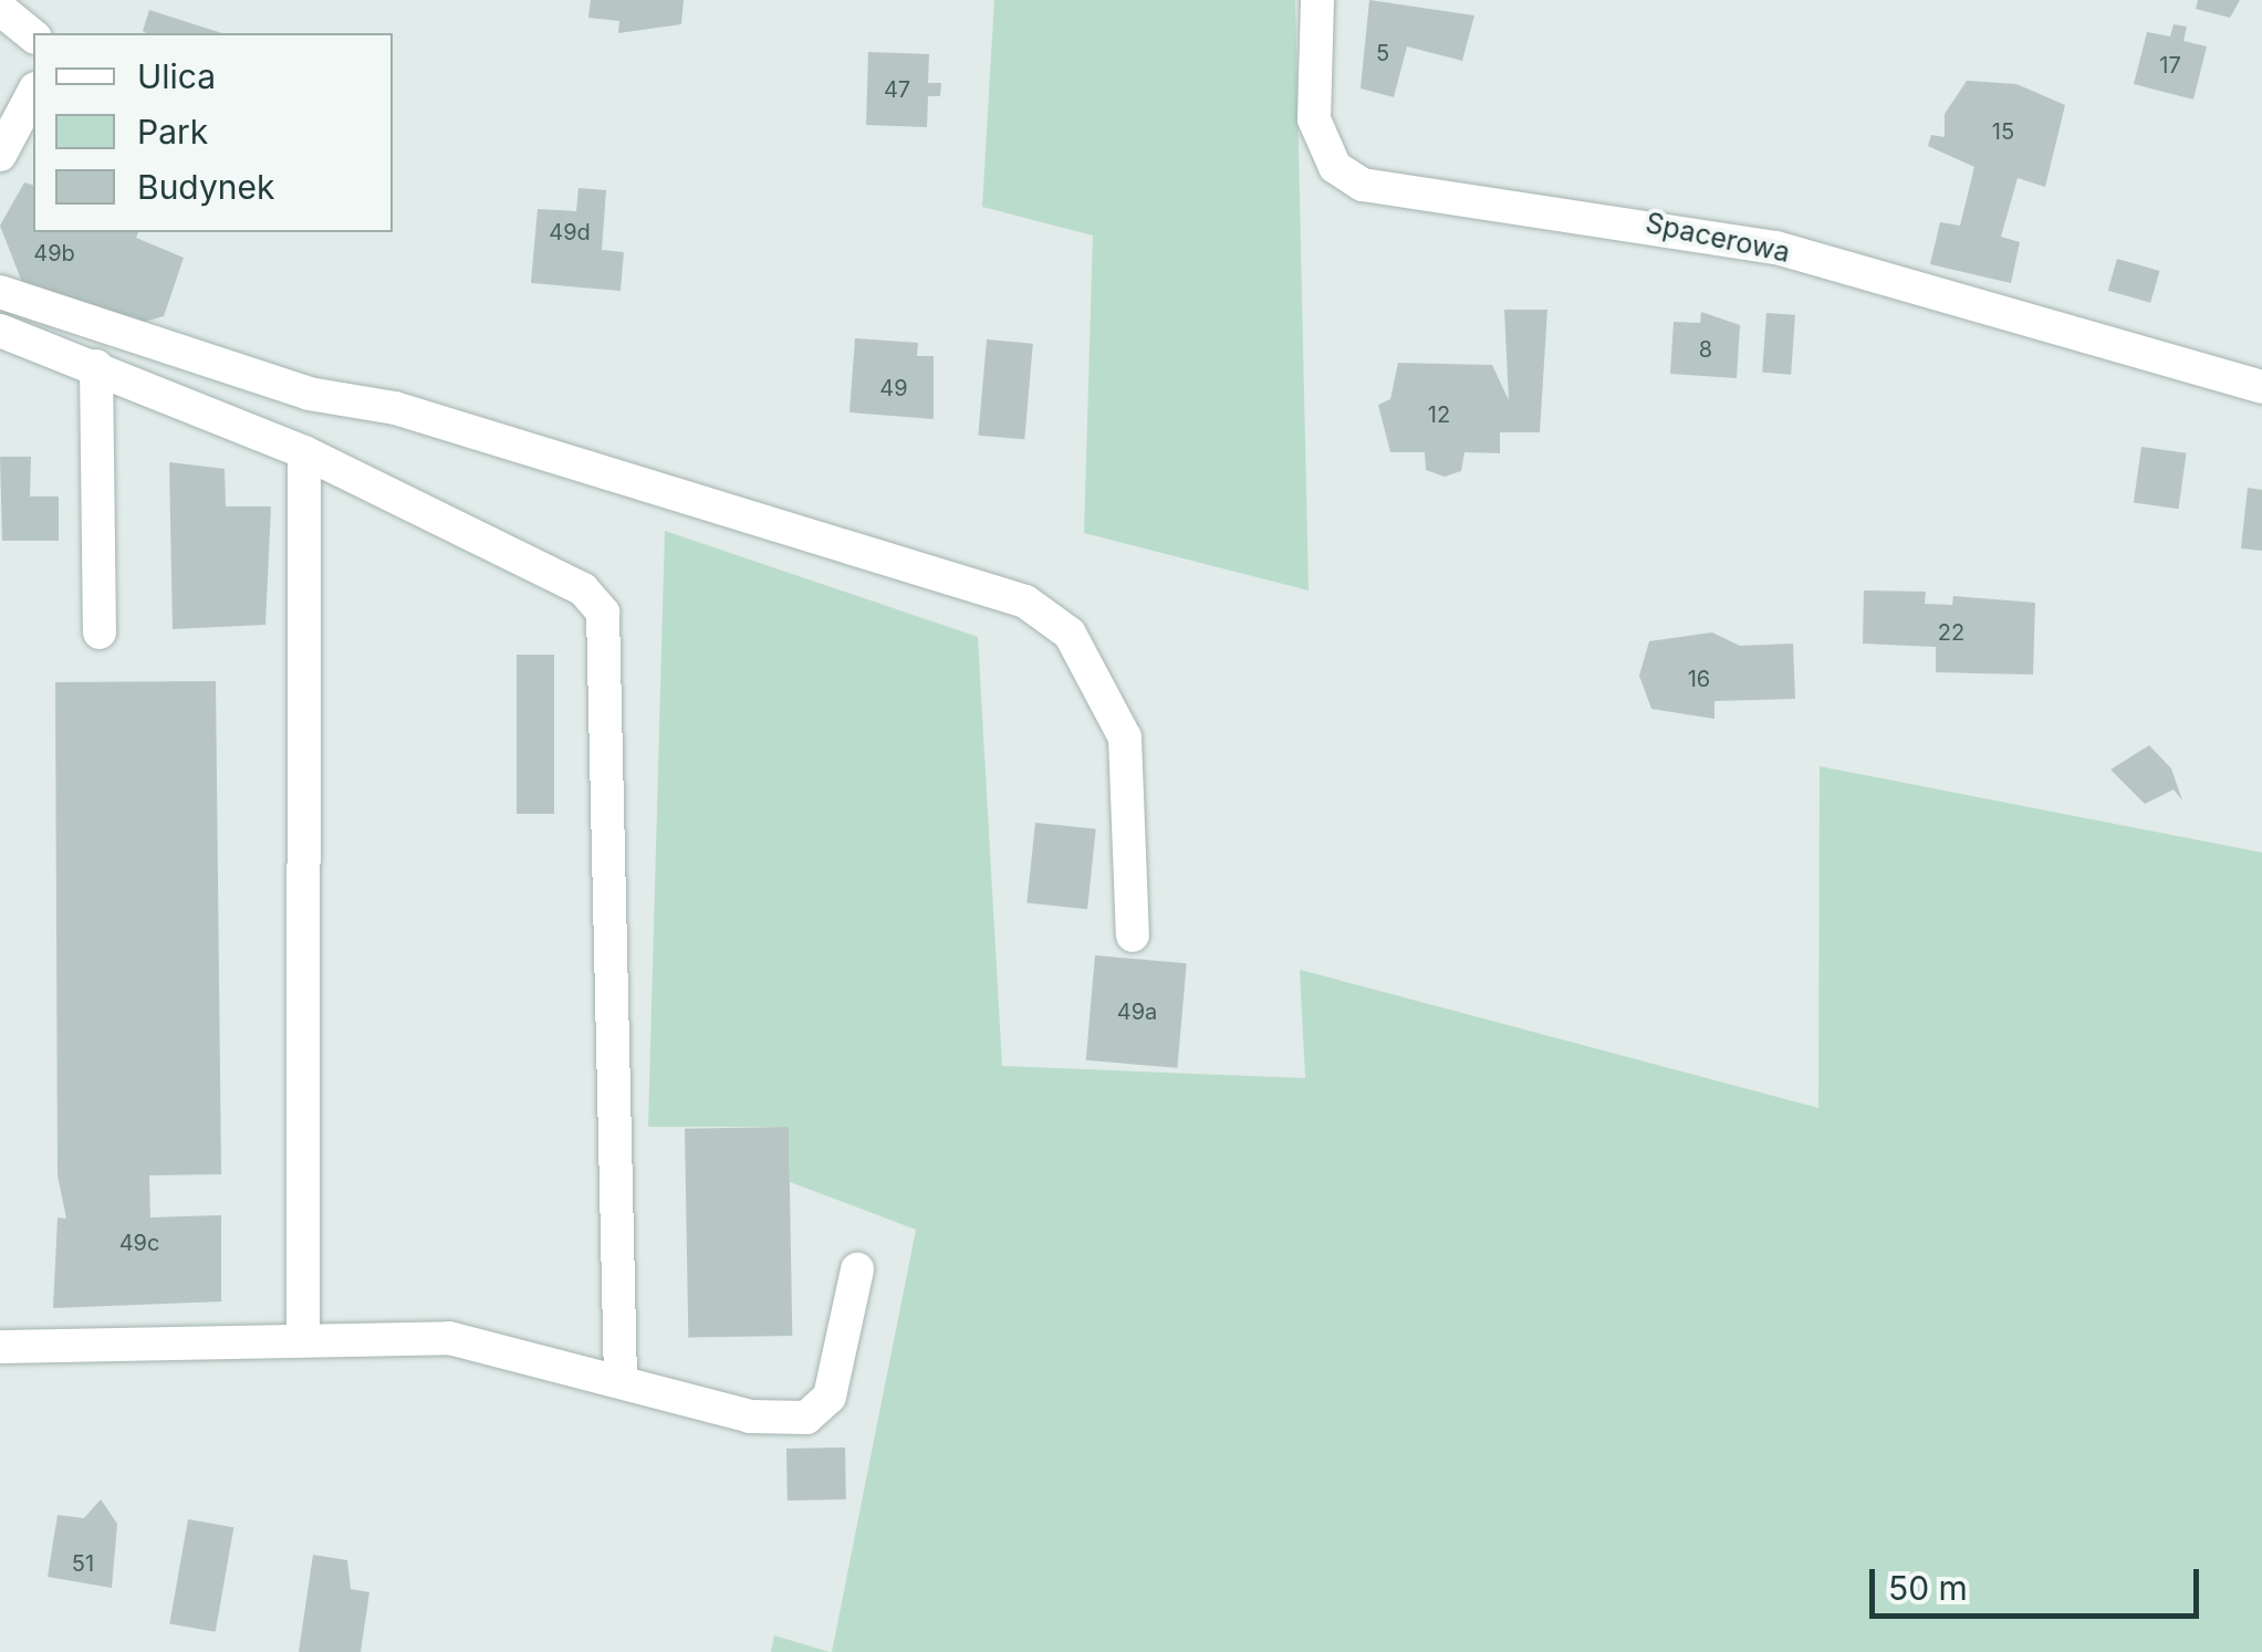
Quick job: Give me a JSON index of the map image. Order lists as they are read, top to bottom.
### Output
{
  "streets": {
    "street": ["Spacerowa"]
  },
  "house_numbers": [
    "5",
    "17",
    "47",
    "15",
    "49d",
    "49b",
    "8",
    "49",
    "12",
    "22",
    "16",
    "49a",
    "49c",
    "51"
  ],
  "legend": ["Ulica", "Park", "Budynek"],
  "scale_bar": "50 m"
}
